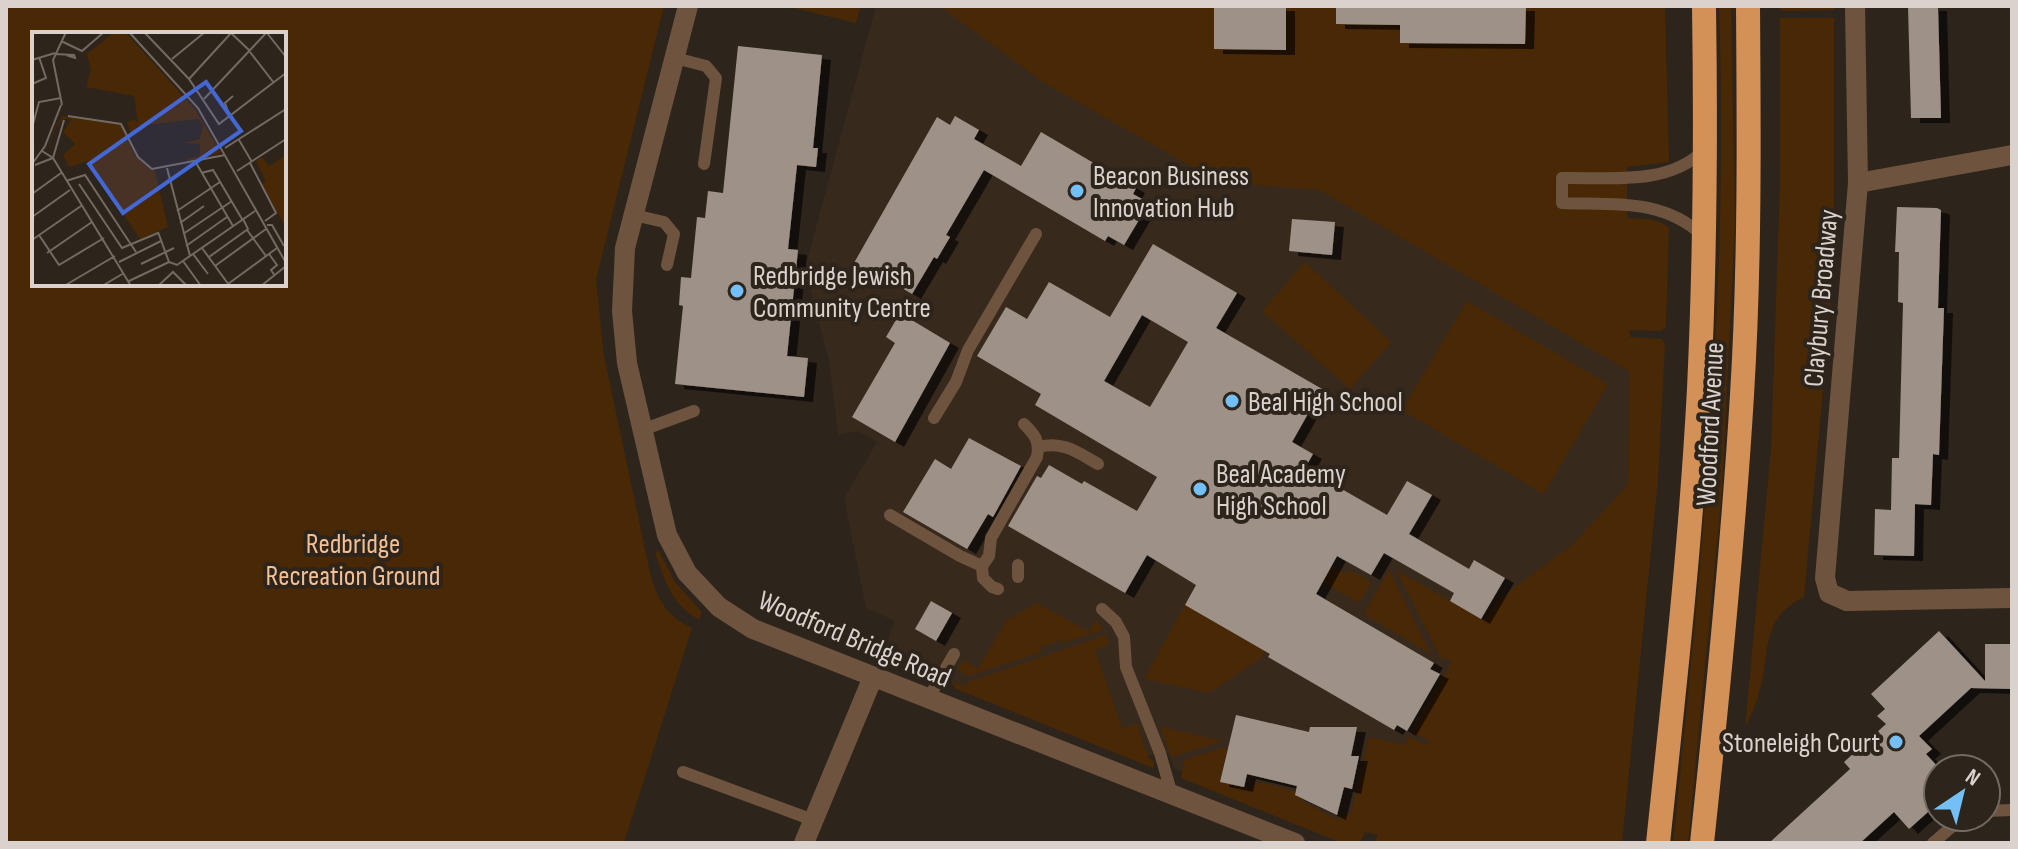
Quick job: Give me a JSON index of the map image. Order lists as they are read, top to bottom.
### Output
{
  "streets": {
    "highway": ["Woodford Avenue"],
    "street": ["Claybury Broadway", "Woodford Bridge Road"]
  },
  "parks": ["Redbridge Recreation Ground"],
  "places": [
    "Beacon Business Innovation Hub",
    "Redbridge Jewish Community Centre",
    "Beal High School",
    "Beal Academy High School",
    "Stoneleigh Court"
  ],
  "north": "top right"
}
